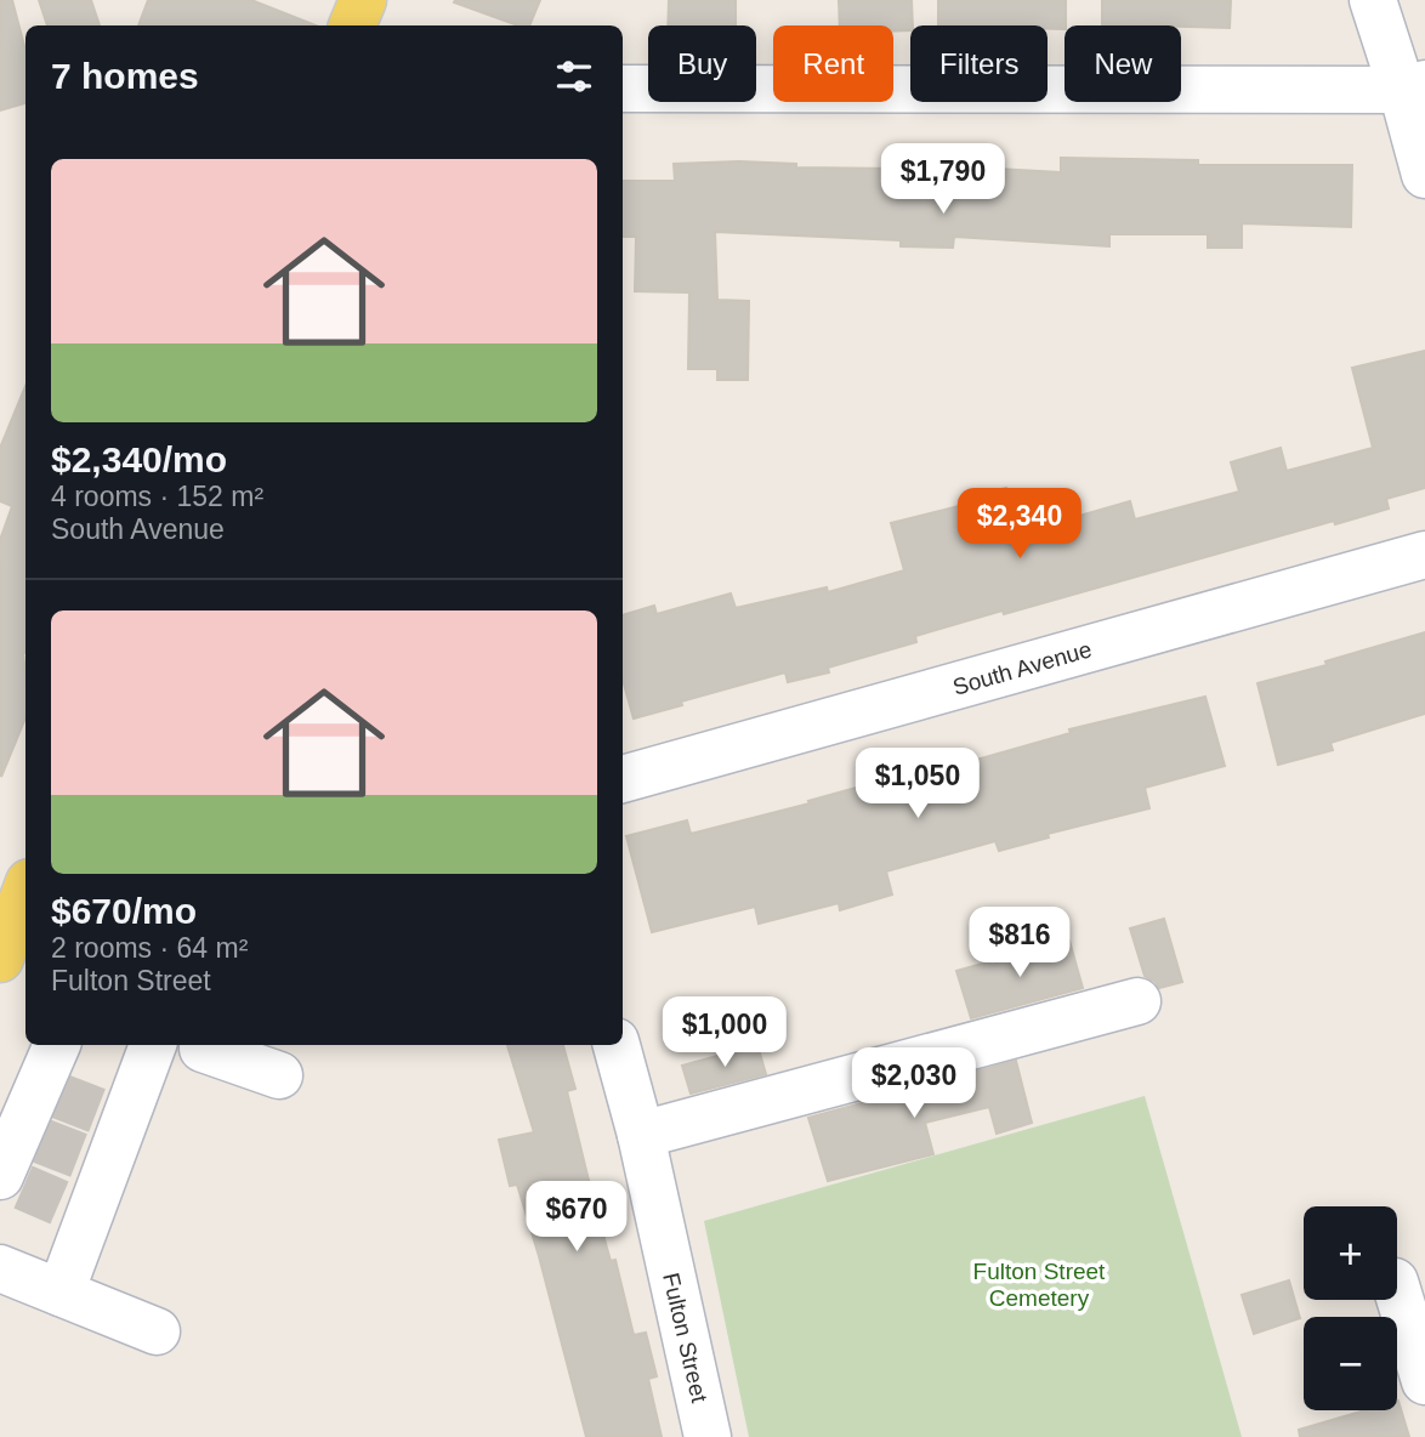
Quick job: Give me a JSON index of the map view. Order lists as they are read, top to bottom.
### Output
{
  "streets": {
    "street": ["South Avenue", "Fulton Street"]
  },
  "parks": ["Fulton Street Cemetery"],
  "page": {
    "chip": [
      "Buy",
      "Rent",
      "Filters",
      "New"
    ],
    "heading": "7 homes",
    "list": [
      {
        "name": "$2,340/mo",
        "note": "4 rooms · 152 m² · South Avenue"
      },
      {
        "name": "$670/mo",
        "note": "2 rooms · 64 m² · Fulton Street"
      }
    ],
    "price": [
      "$1,790",
      "$2,340",
      "$1,050",
      "$816",
      "$1,000",
      "$2,030",
      "$670"
    ],
    "map_buttons": ["+", "−"]
  }
}
